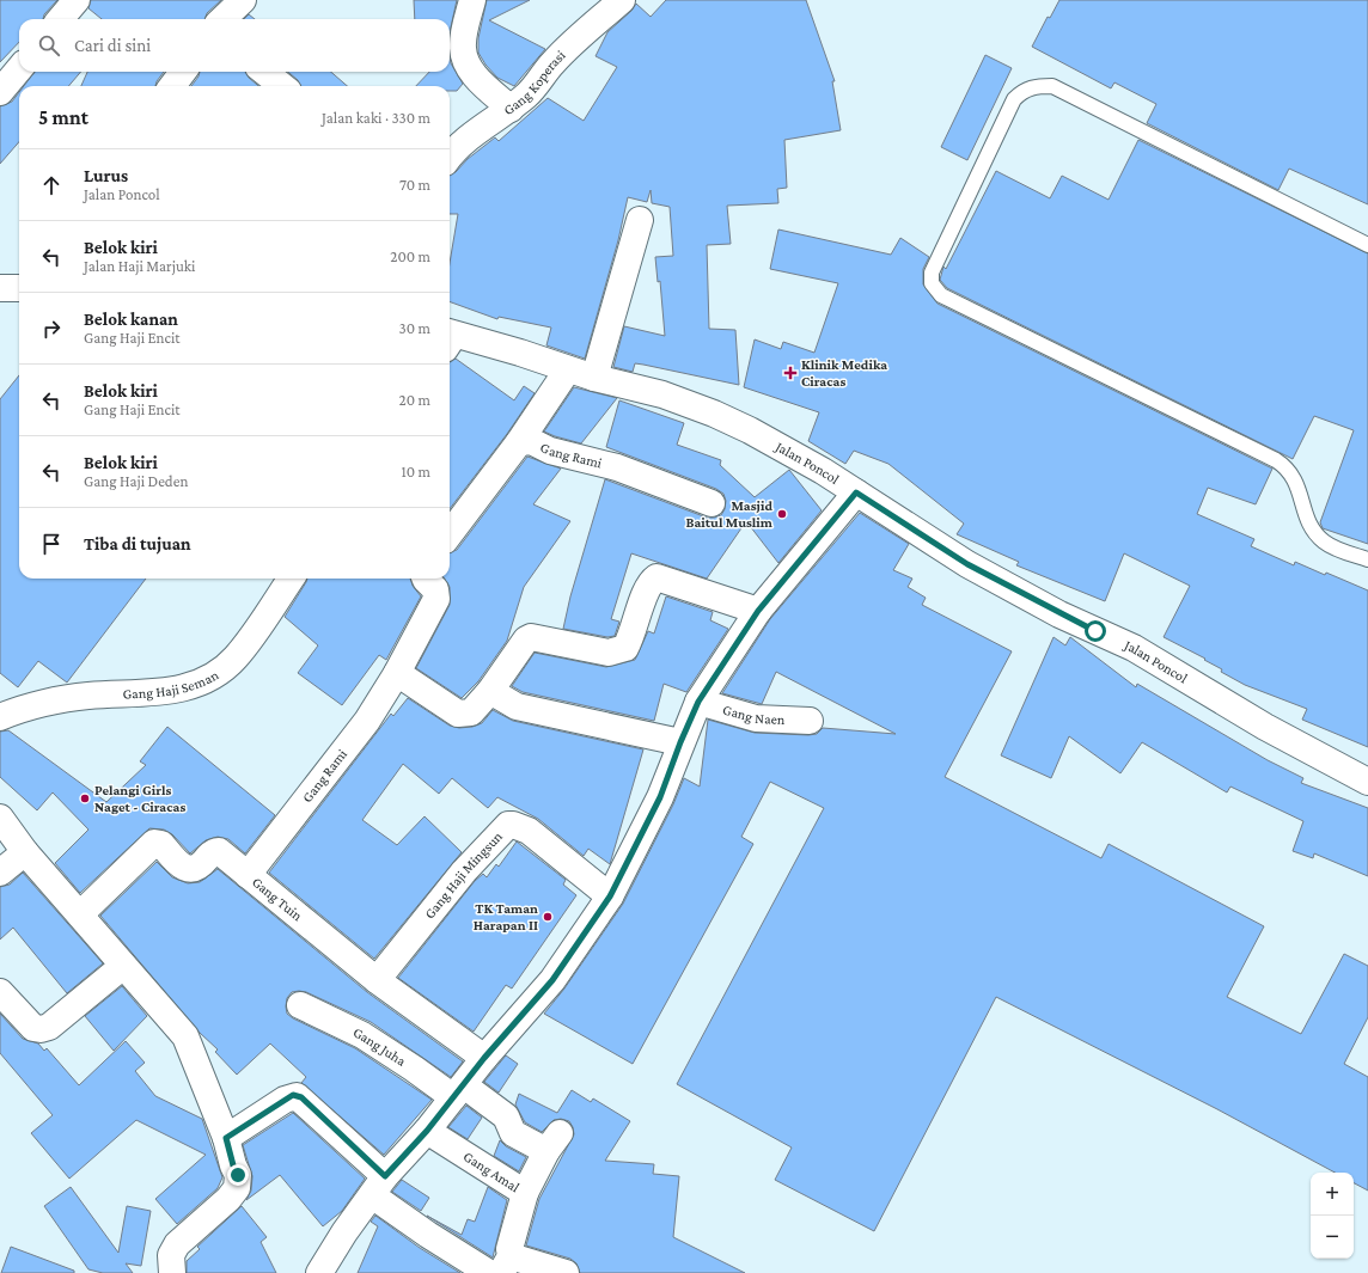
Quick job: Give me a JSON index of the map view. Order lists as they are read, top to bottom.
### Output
{
  "streets": {
    "street": [
      "Gang Koperasi",
      "Gang Rami",
      "Jalan Poncol",
      "Gang Haji Seman",
      "Gang Naen",
      "Gang Haji Mingsun",
      "Gang Tuin",
      "Gang Juha",
      "Gang Amal"
    ]
  },
  "crossings": [
    ["Gang Rami", "Gang Tuin"],
    ["Gang Haji Mingsun", "Gang Tuin"],
    ["Gang Juha", "Gang Amal"]
  ],
  "places": {
    "health": ["Klinik Medika Ciracas"],
    "other": ["Masjid Baitul Muslim", "Pelangi Girls Naget - Ciracas", "TK Taman Harapan II"]
  },
  "page": {
    "search": "Cari di sini",
    "heading": ["5 mnt", "Jalan kaki · 330 m"],
    "list": [
      ["Lurus", "Jalan Poncol", "70 m"],
      ["Belok kiri", "Jalan Haji Marjuki", "200 m"],
      ["Belok kanan", "Gang Haji Encit", "30 m"],
      ["Belok kiri", "Gang Haji Encit", "20 m"],
      ["Belok kiri", "Gang Haji Deden", "10 m"],
      "Tiba di tujuan"
    ],
    "map_buttons": ["+", "−"]
  }
}
